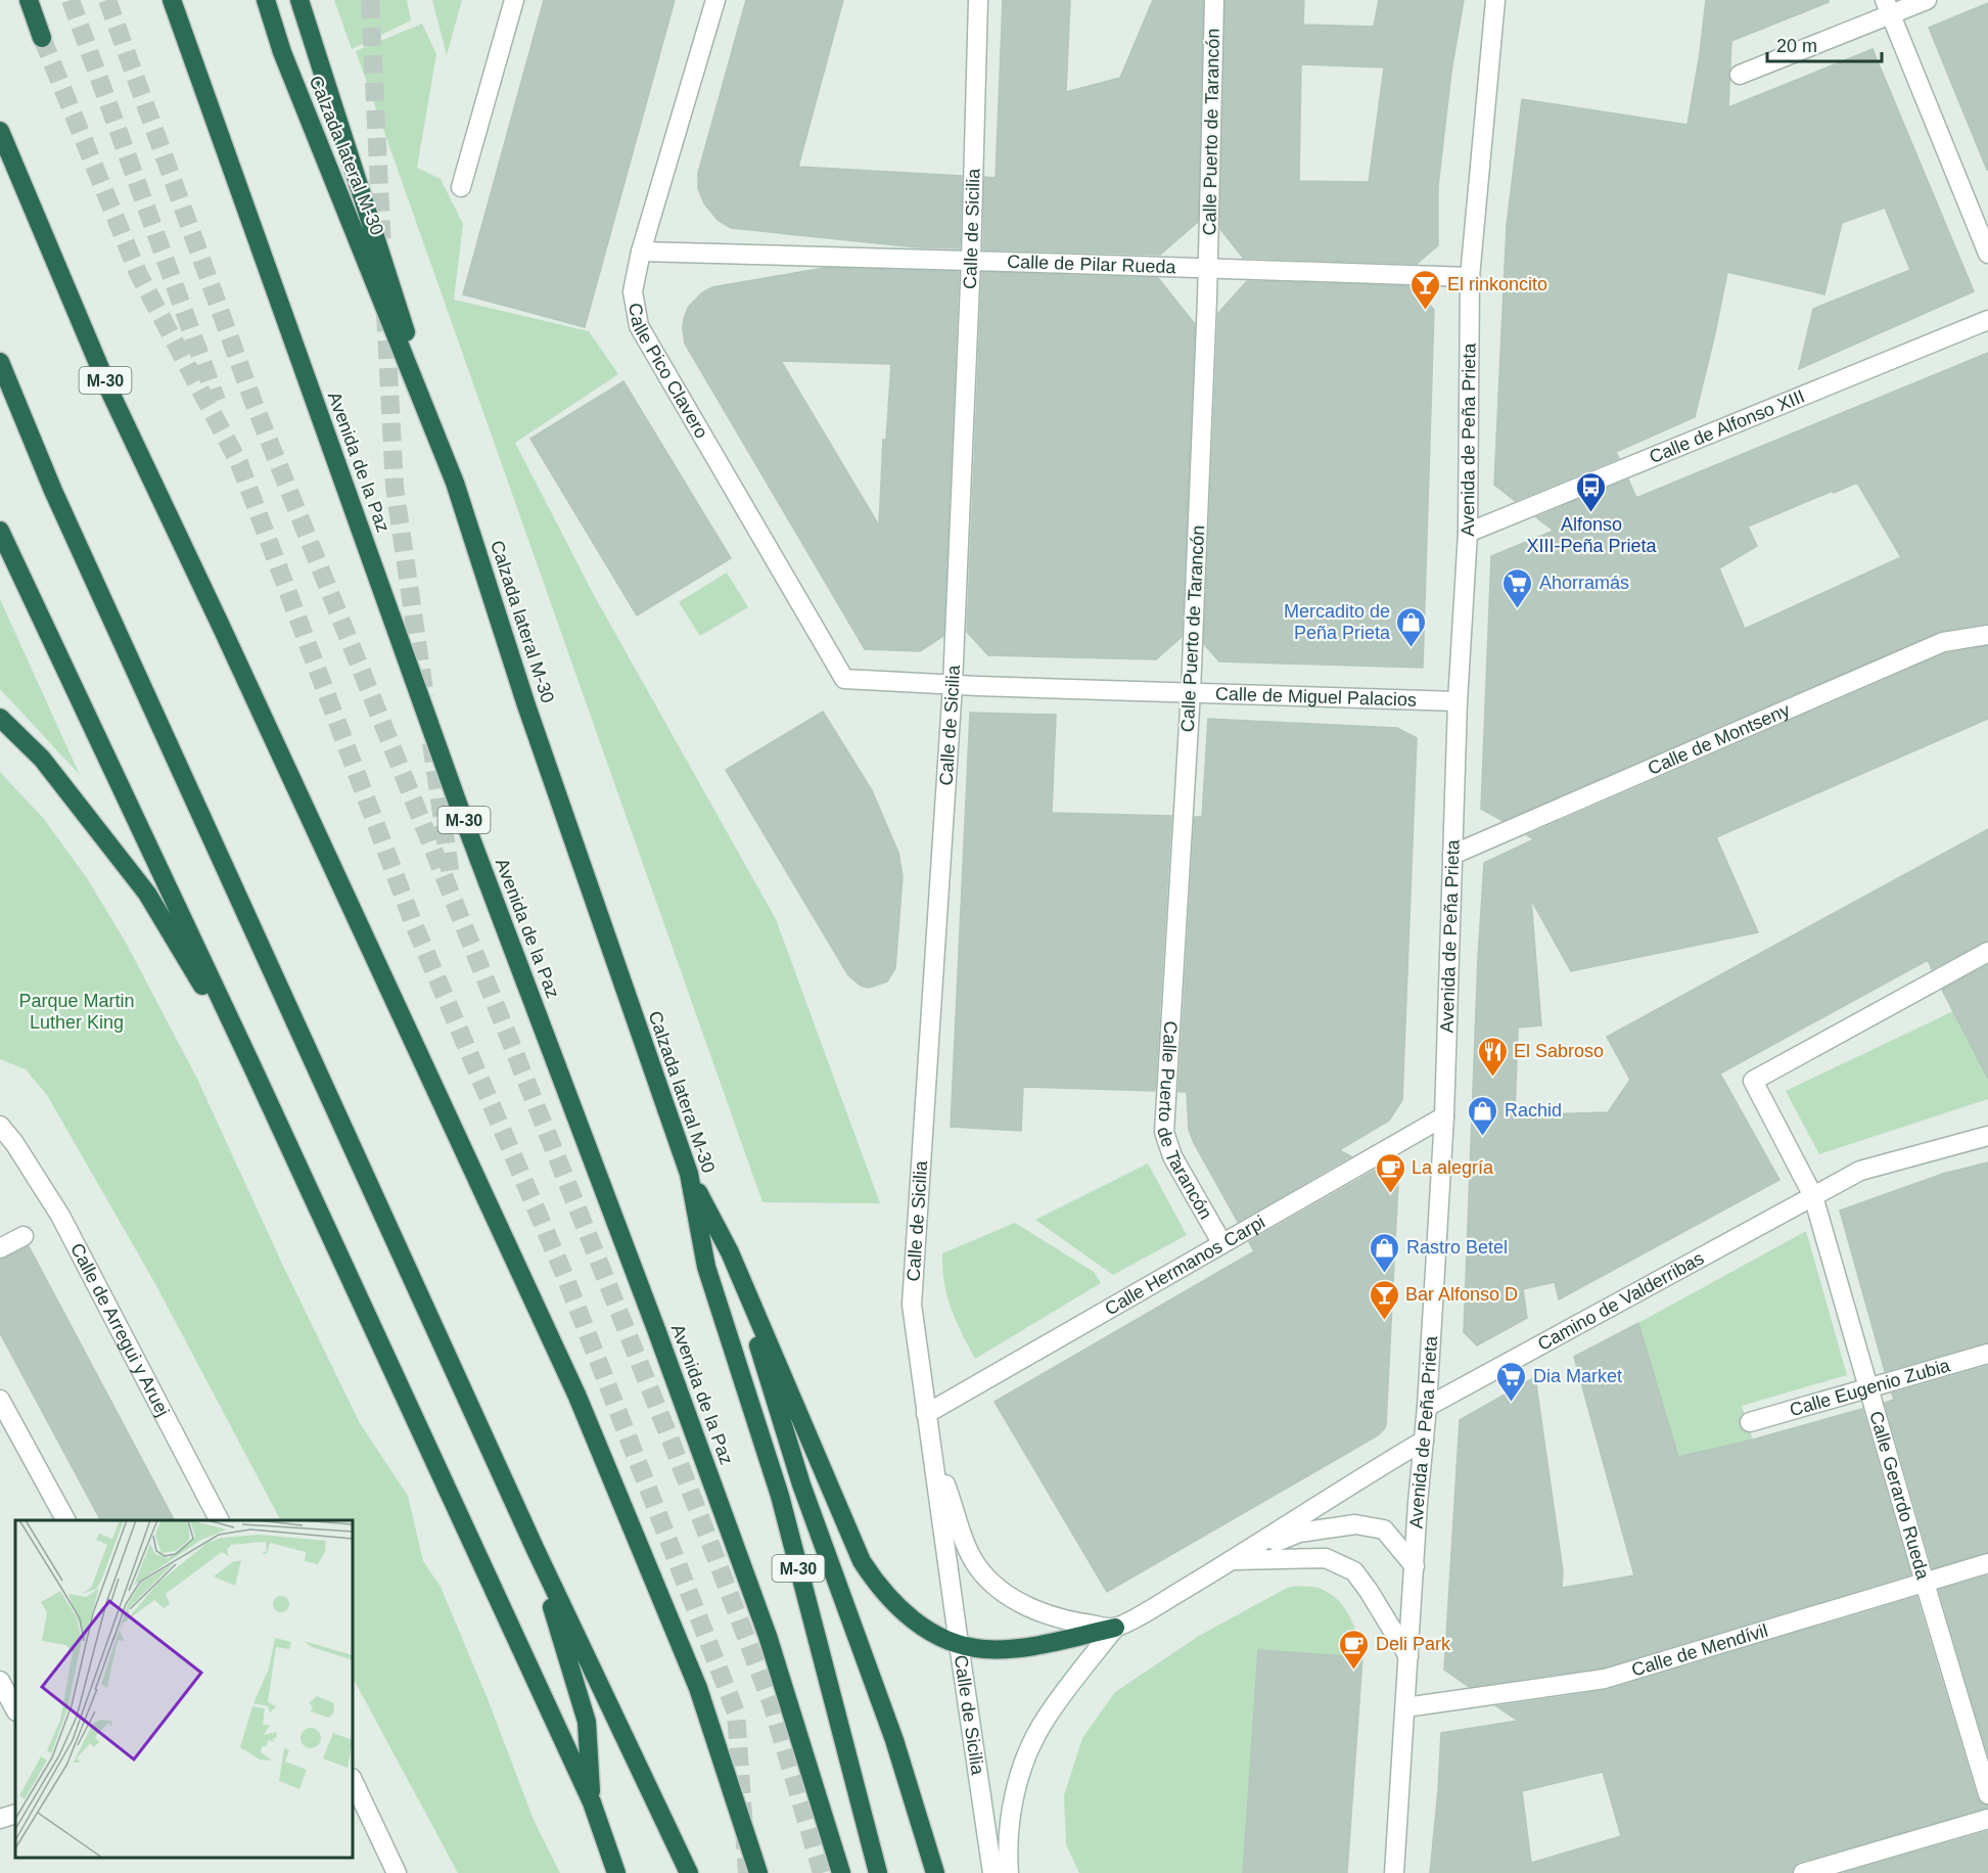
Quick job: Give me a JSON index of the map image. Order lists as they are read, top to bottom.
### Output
{
  "streets": {
    "highway": ["Calzada lateral M-30", "M-30", "Avenida de la Paz"],
    "street": [
      "Calle Puerto de Tarancón",
      "Calle de Sicilia",
      "Calle de Pilar Rueda",
      "Calle Pico Clavero",
      "Calle de Alfonso XIII",
      "Avenida de Peña Prieta",
      "Calle de Miguel Palacios",
      "Calle de Montseny",
      "Calle Hermanos Carpi",
      "Camino de Valderribas",
      "Calle de Arregui y Aruej",
      "Calle Eugenio Zubia",
      "Calle Gerardo Rueda",
      "Calle de Mendívil"
    ]
  },
  "crossings": [
    ["Calle Puerto de Tarancón", "Calle de Pilar Rueda"],
    ["Calle Puerto de Tarancón", "Calle de Miguel Palacios"],
    ["Calle Puerto de Tarancón", "Calle Hermanos Carpi"],
    ["Calle de Sicilia", "Calle de Pilar Rueda"],
    ["Calle de Sicilia", "Calle de Miguel Palacios"],
    ["Calle de Sicilia", "Calle Hermanos Carpi"],
    ["Calle de Pilar Rueda", "Calle Pico Clavero"],
    ["Calle de Pilar Rueda", "Avenida de Peña Prieta"],
    ["Calle Pico Clavero", "Calle de Miguel Palacios"],
    ["Calle de Alfonso XIII", "Avenida de Peña Prieta"],
    ["Avenida de Peña Prieta", "Calle de Miguel Palacios"],
    ["Avenida de Peña Prieta", "Calle de Montseny"],
    ["Avenida de Peña Prieta", "Calle Hermanos Carpi"],
    ["Avenida de Peña Prieta", "Camino de Valderribas"],
    ["Avenida de Peña Prieta", "Calle de Mendívil"],
    ["Camino de Valderribas", "Calle Gerardo Rueda"],
    ["Calle Eugenio Zubia", "Calle Gerardo Rueda"],
    ["Calle Gerardo Rueda", "Calle de Mendívil"]
  ],
  "parks": ["Parque Martin Luther King"],
  "places": {
    "bar": ["El rinkoncito", "Bar Alfonso D"],
    "bus stop": ["Alfonso XIII-Peña Prieta"],
    "supermarket": ["Ahorramás", "Dia Market"],
    "shop": ["Mercadito de Peña Prieta", "Rachid", "Rastro Betel"],
    "restaurant": ["El Sabroso"],
    "cafe": ["La alegría", "Deli Park"]
  },
  "scale_bar": "20 m"
}
